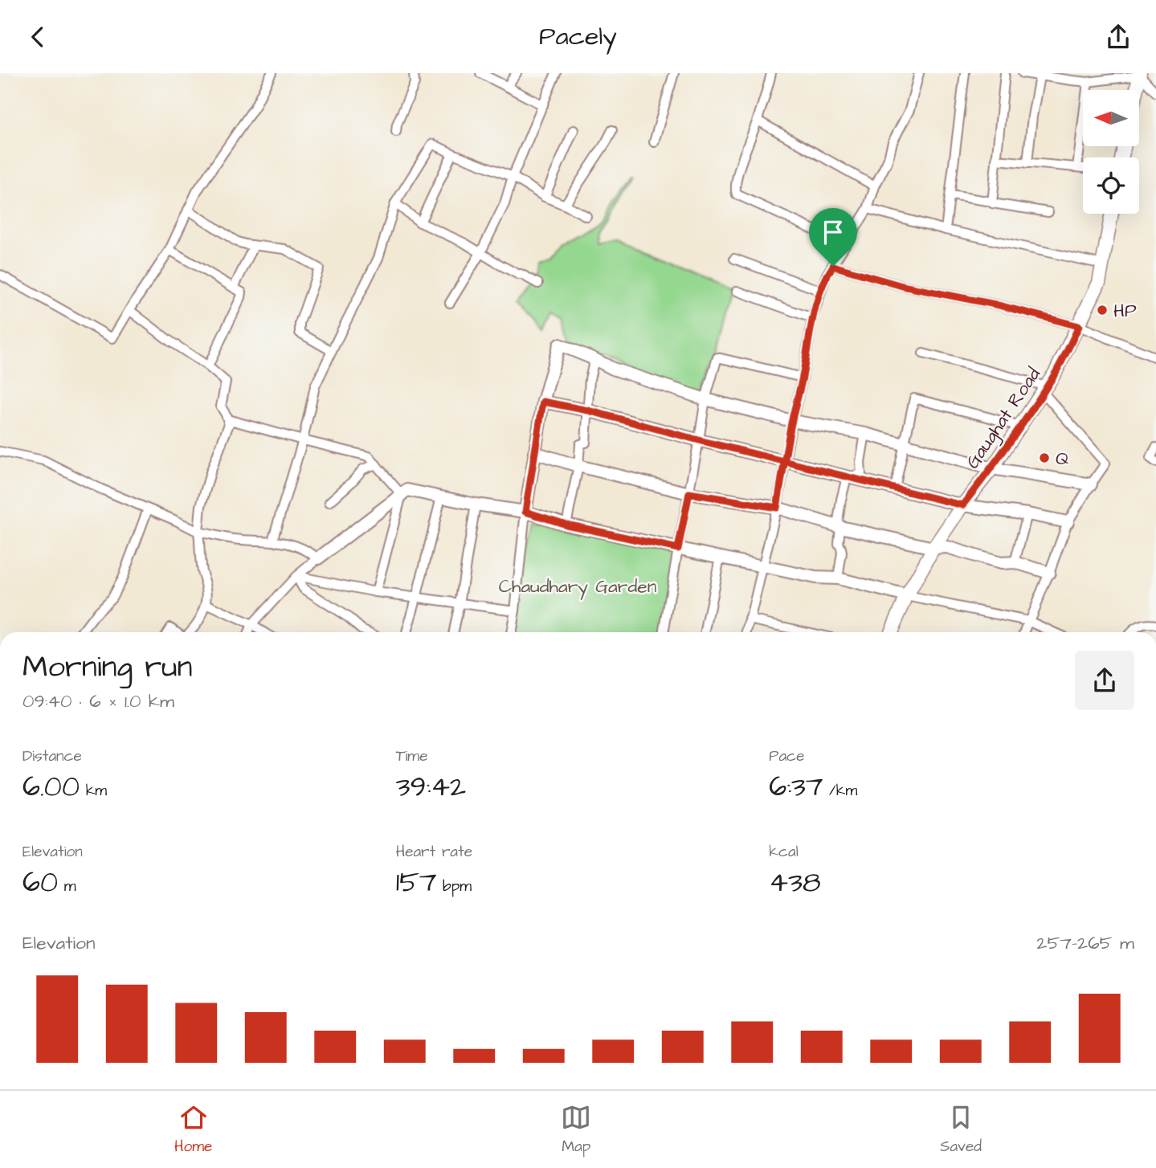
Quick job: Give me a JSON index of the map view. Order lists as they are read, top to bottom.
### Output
{
  "streets": {
    "main road": ["Gaughat Road"]
  },
  "parks": ["Chaudhary Garden"],
  "places": ["HP", "Q"],
  "north": "left",
  "page": {
    "header": "Pacely",
    "heading": ["Morning run", "09:40 · 6 × 1.0 km"],
    "stats": [
      ["Distance", "6.00 km"],
      ["Time", "39:42"],
      ["Pace", "6:37 /km"],
      ["Elevation", "60 m"],
      ["Heart rate", "157 bpm"],
      ["kcal", "438"]
    ],
    "chart": ["Elevation", "257–265 m"],
    "tabs": ["Home", "Map", "Saved"]
  }
}
